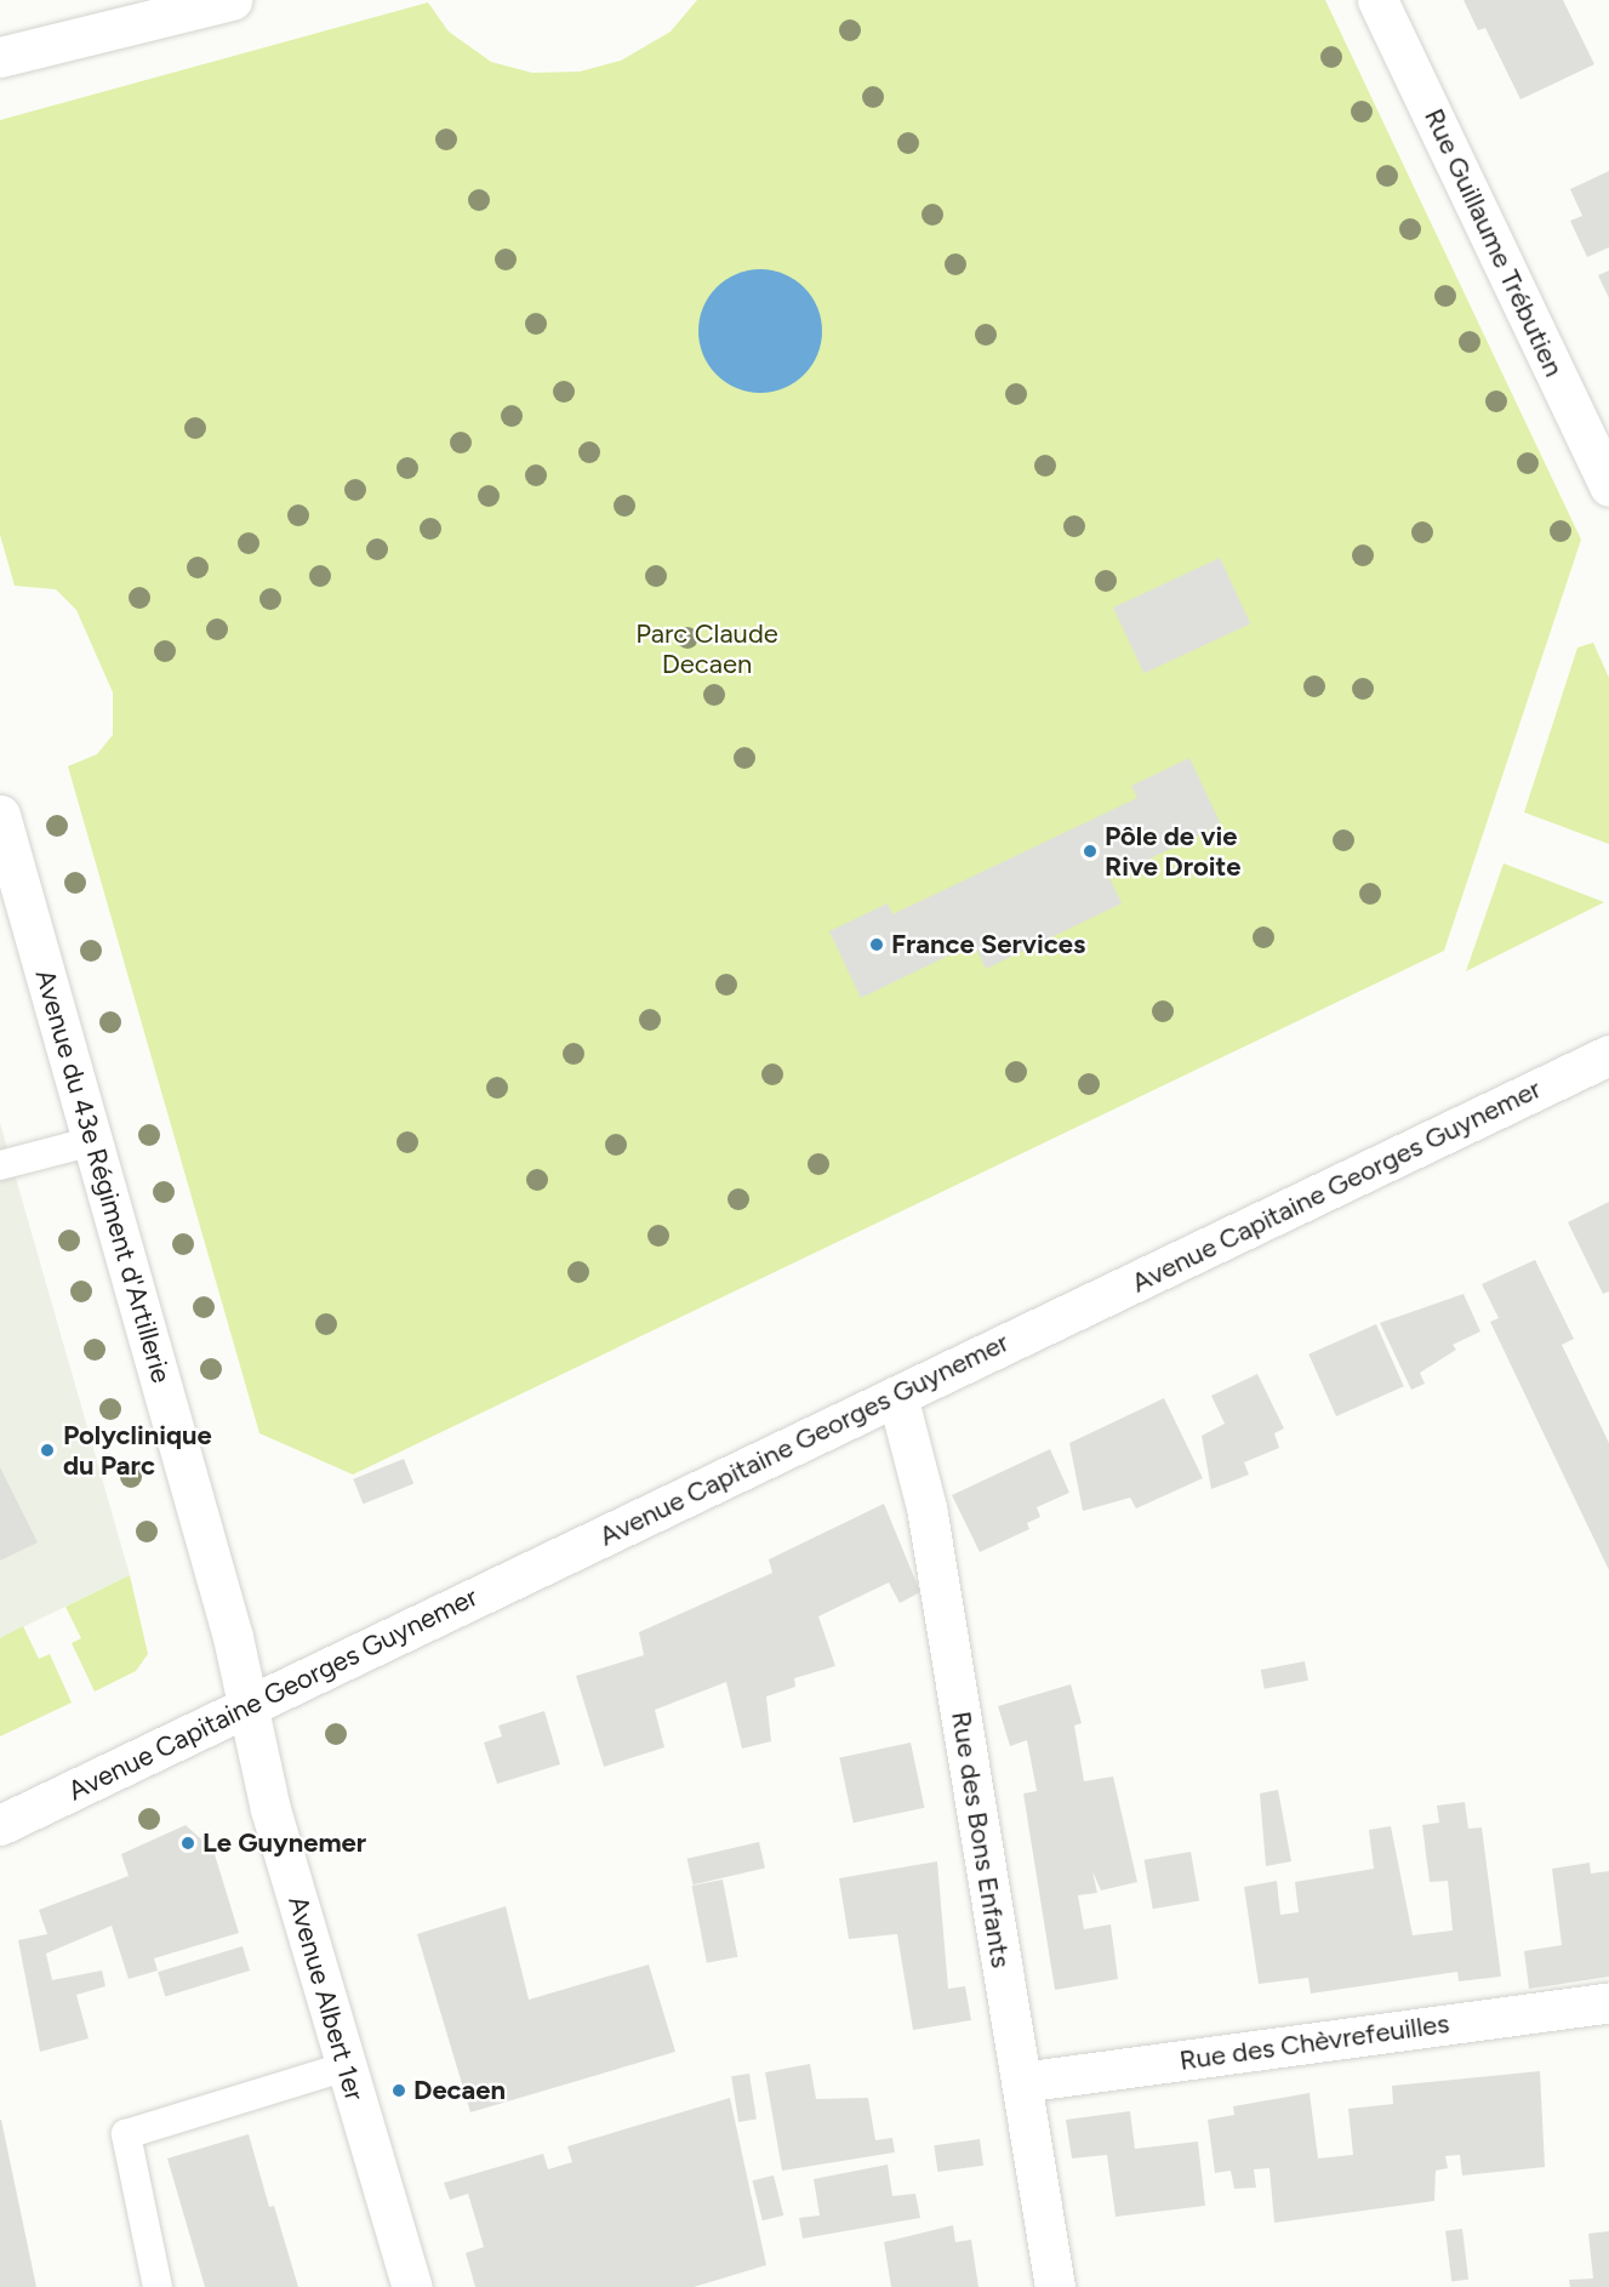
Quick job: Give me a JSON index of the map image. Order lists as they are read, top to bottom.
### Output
{
  "streets": {
    "street": [
      "Rue Guillaume Trébutien",
      "Avenue du 43e Régiment d'Artillerie",
      "Avenue Capitaine Georges Guynemer",
      "Rue des Bons Enfants",
      "Avenue Albert 1er",
      "Rue des Chèvrefeuilles"
    ]
  },
  "crossings": [
    ["Avenue du 43e Régiment d'Artillerie", "Avenue Capitaine Georges Guynemer"],
    ["Avenue du 43e Régiment d'Artillerie", "Avenue Albert 1er"],
    ["Avenue Capitaine Georges Guynemer", "Rue des Bons Enfants"],
    ["Avenue Capitaine Georges Guynemer", "Avenue Albert 1er"],
    ["Rue des Bons Enfants", "Rue des Chèvrefeuilles"]
  ],
  "parks": ["Parc Claude Decaen"],
  "places": [
    "Pôle de vie Rive Droite",
    "France Services",
    "Polyclinique du Parc",
    "Le Guynemer",
    "Decaen"
  ]
}
